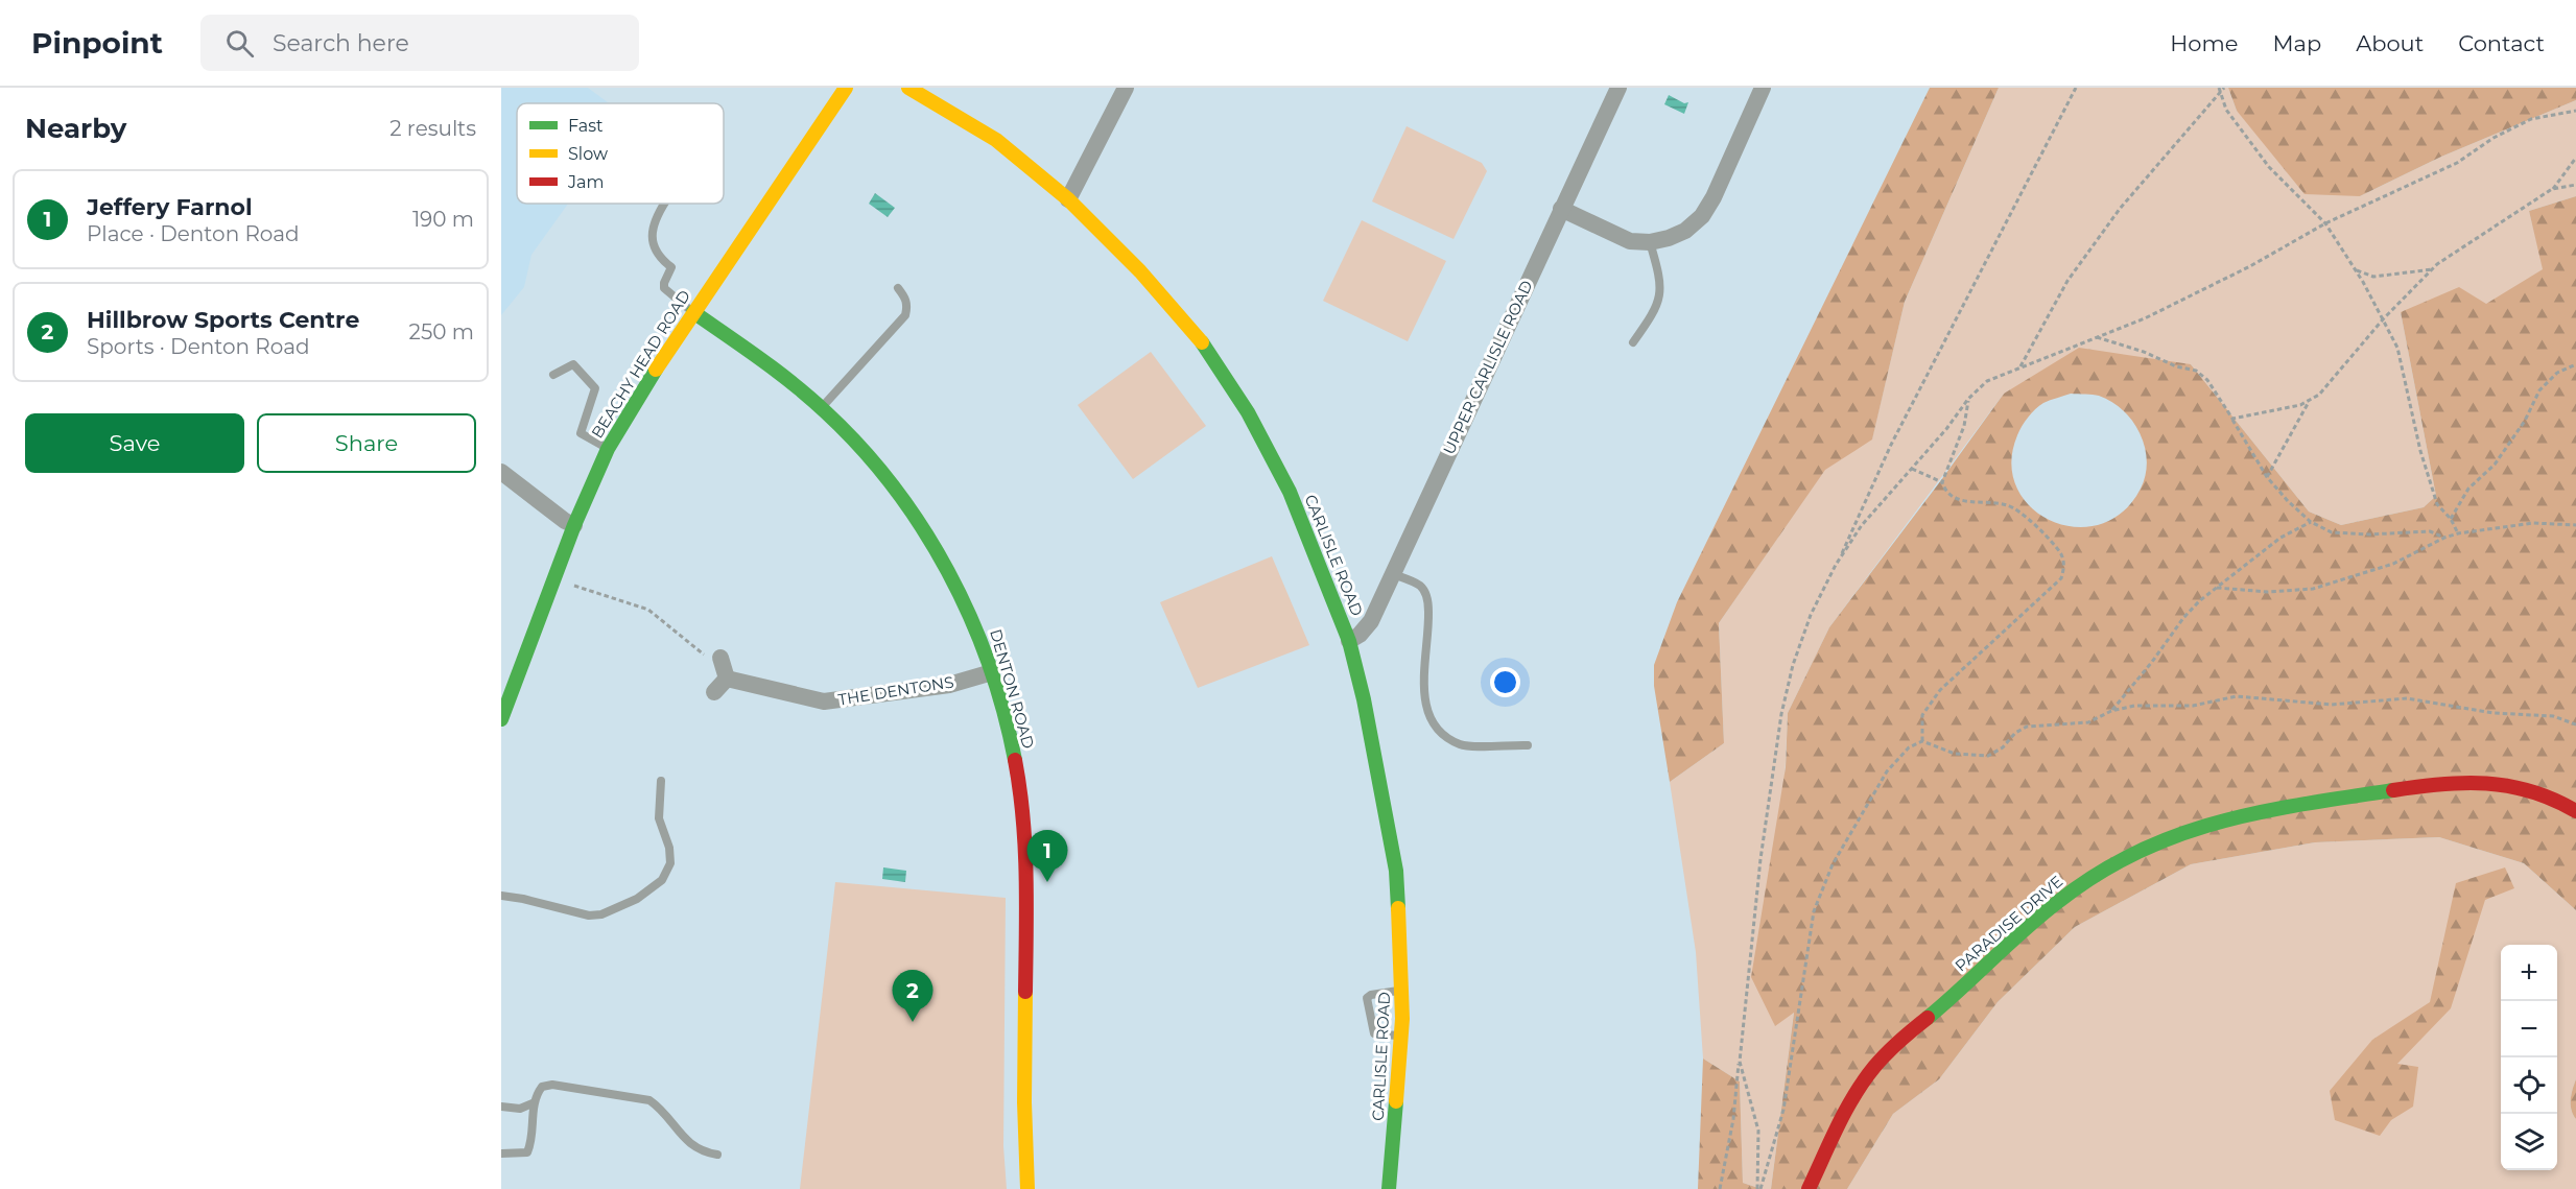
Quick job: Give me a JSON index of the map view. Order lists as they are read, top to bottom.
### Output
{
  "streets": {
    "street": [
      "BEACHY HEAD ROAD",
      "UPPER CARLISLE ROAD",
      "CARLISLE ROAD",
      "DENTON ROAD",
      "THE DENTONS",
      "PARADISE DRIVE"
    ]
  },
  "crossings": [
    ["BEACHY HEAD ROAD", "DENTON ROAD"],
    ["UPPER CARLISLE ROAD", "CARLISLE ROAD"],
    ["DENTON ROAD", "THE DENTONS"]
  ],
  "legend": ["Fast", "Slow", "Jam"],
  "page": {
    "header": "Pinpoint",
    "search": "Search here",
    "nav": [
      "Home",
      "Map",
      "About",
      "Contact"
    ],
    "heading": ["Nearby", "2 results"],
    "list": [
      {
        "mark": "1",
        "name": "Jeffery Farnol",
        "note": "Place · Denton Road",
        "value": "190 m"
      },
      {
        "mark": "2",
        "name": "Hillbrow Sports Centre",
        "note": "Sports · Denton Road",
        "value": "250 m"
      }
    ],
    "buttons": ["Save", "Share"],
    "pins": ["1", "2"],
    "map_buttons": ["+", "−"]
  }
}
